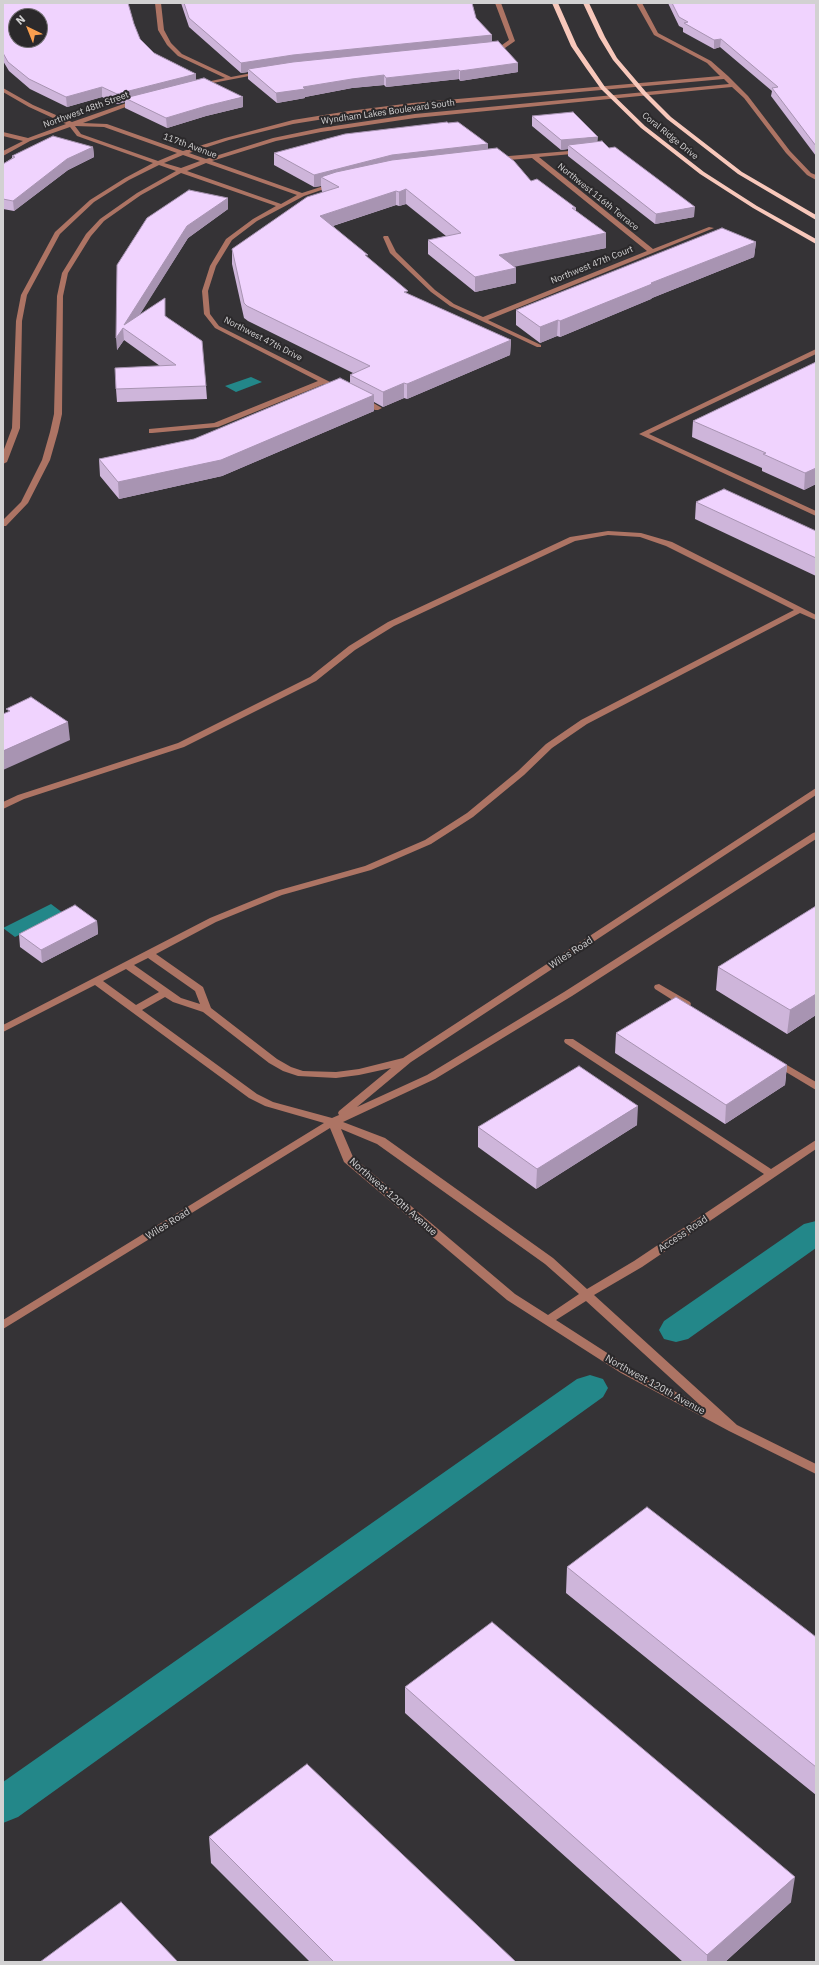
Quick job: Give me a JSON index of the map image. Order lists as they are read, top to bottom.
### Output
{
  "streets": {
    "main road": ["Coral Ridge Drive"],
    "street": [
      "Northwest 48th Street",
      "Wyndham Lakes Boulevard South",
      "117th Avenue",
      "Northwest 116th Terrace",
      "Northwest 47th Court",
      "Northwest 47th Drive",
      "Wiles Road",
      "Northwest 120th Avenue",
      "Access Road"
    ]
  },
  "crossings": [
    ["Northwest 48th Street", "117th Avenue"],
    ["Wyndham Lakes Boulevard South", "Coral Ridge Drive"],
    ["Wyndham Lakes Boulevard South", "117th Avenue"],
    ["117th Avenue", "Northwest 47th Drive"],
    ["Northwest 116th Terrace", "Northwest 47th Court"],
    ["Wiles Road", "Northwest 120th Avenue"],
    ["Northwest 120th Avenue", "Access Road"]
  ],
  "north": "top left"
}
